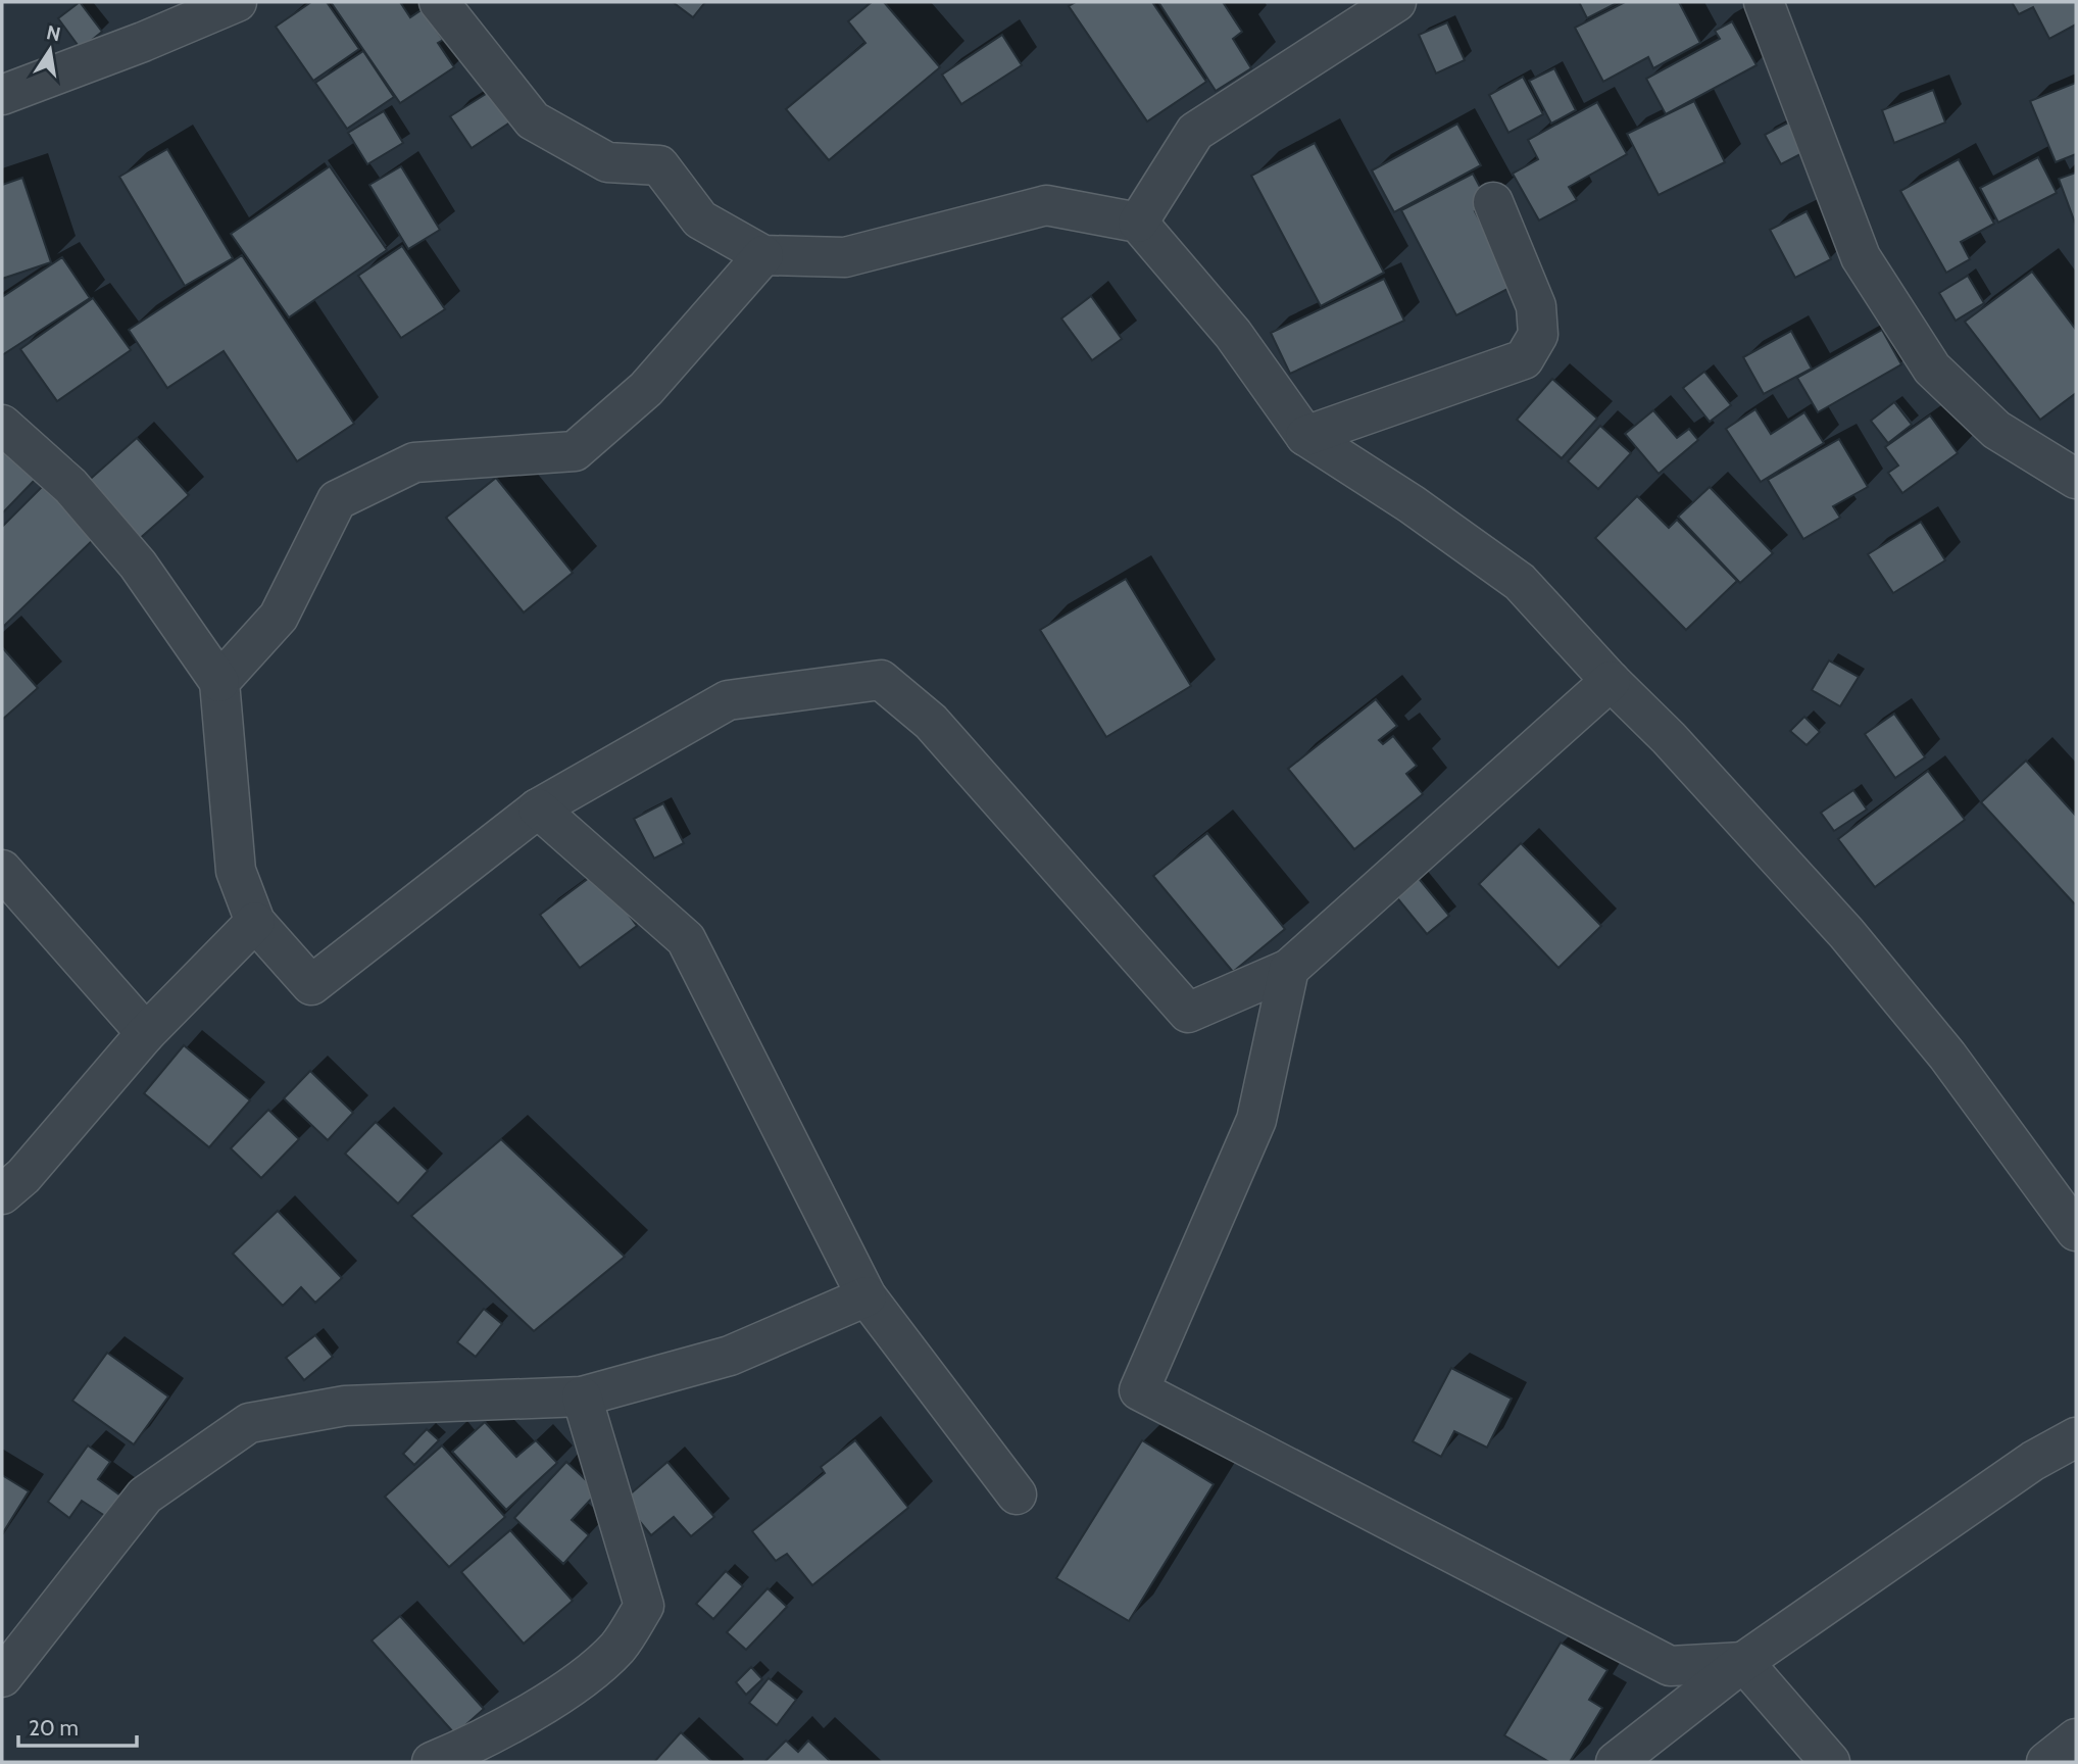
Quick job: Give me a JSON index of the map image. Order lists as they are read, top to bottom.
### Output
{
  "scale_bar": "20 m",
  "north": "top"
}
